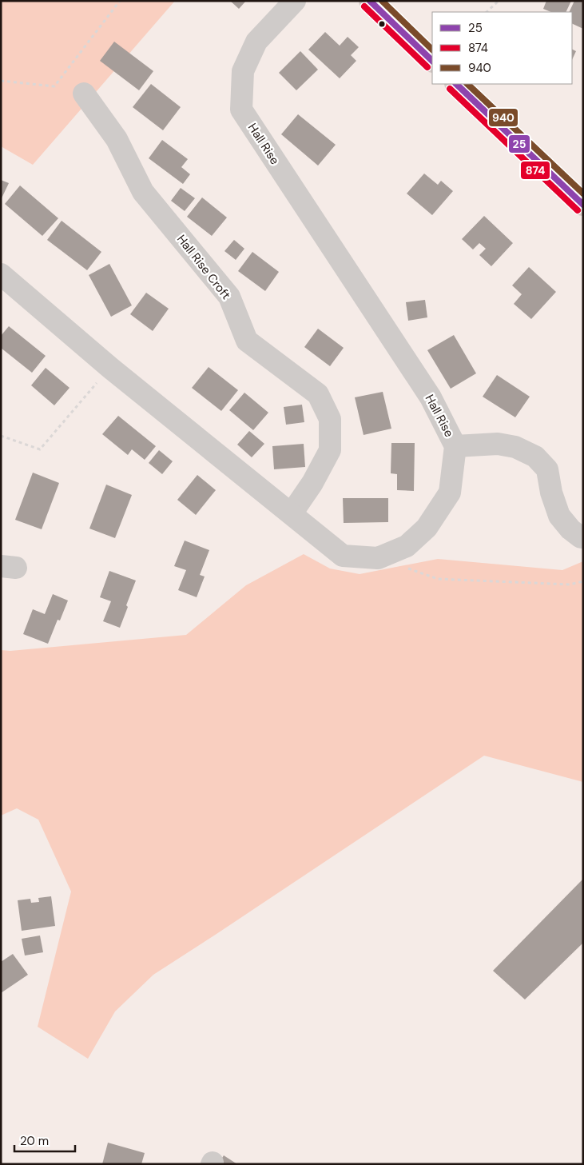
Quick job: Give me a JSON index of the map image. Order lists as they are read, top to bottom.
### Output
{
  "streets": {
    "street": ["Hall Rise", "Hall Rise Croft"]
  },
  "crossings": [
    ["Hall Rise", "Hall Rise Croft"]
  ],
  "lines": ["transit line 25", "transit line 940", "transit line 874"],
  "legend": ["25", "874", "940"],
  "scale_bar": "20 m"
}
